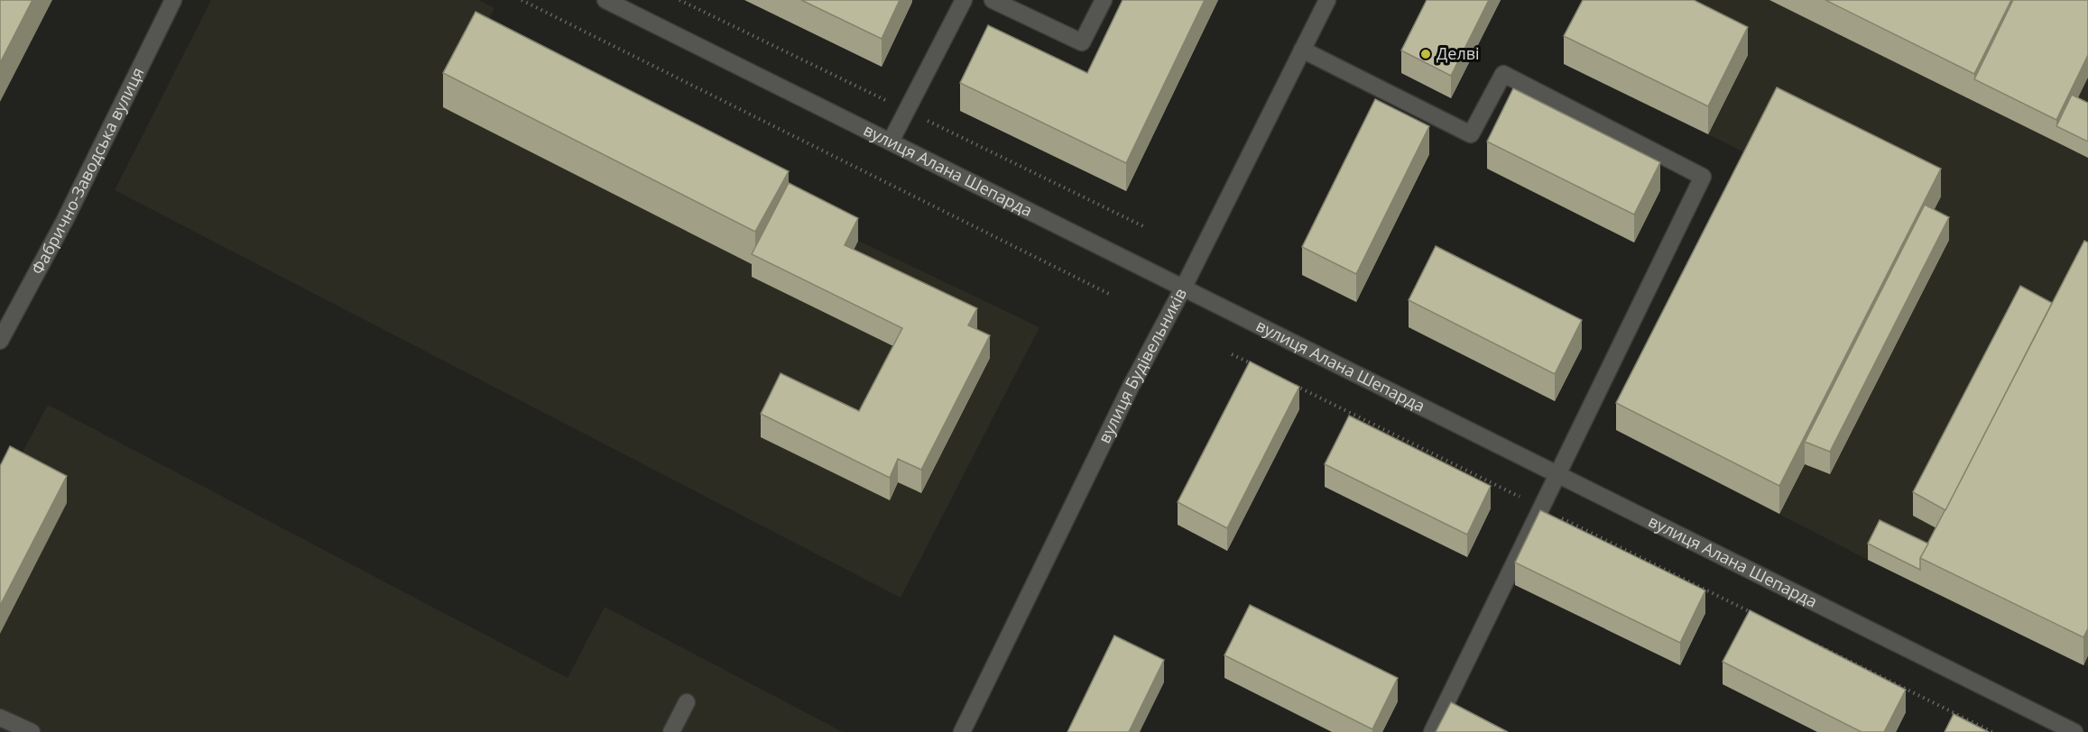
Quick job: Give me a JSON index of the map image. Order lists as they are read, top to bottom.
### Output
{
  "streets": {
    "street": ["Фабрично-Заводська вулиця", "вулиця Алана Шепарда", "вулиця Будівельників"]
  },
  "crossings": [
    ["вулиця Алана Шепарда", "вулиця Будівельників"]
  ],
  "places": ["Делві"]
}
